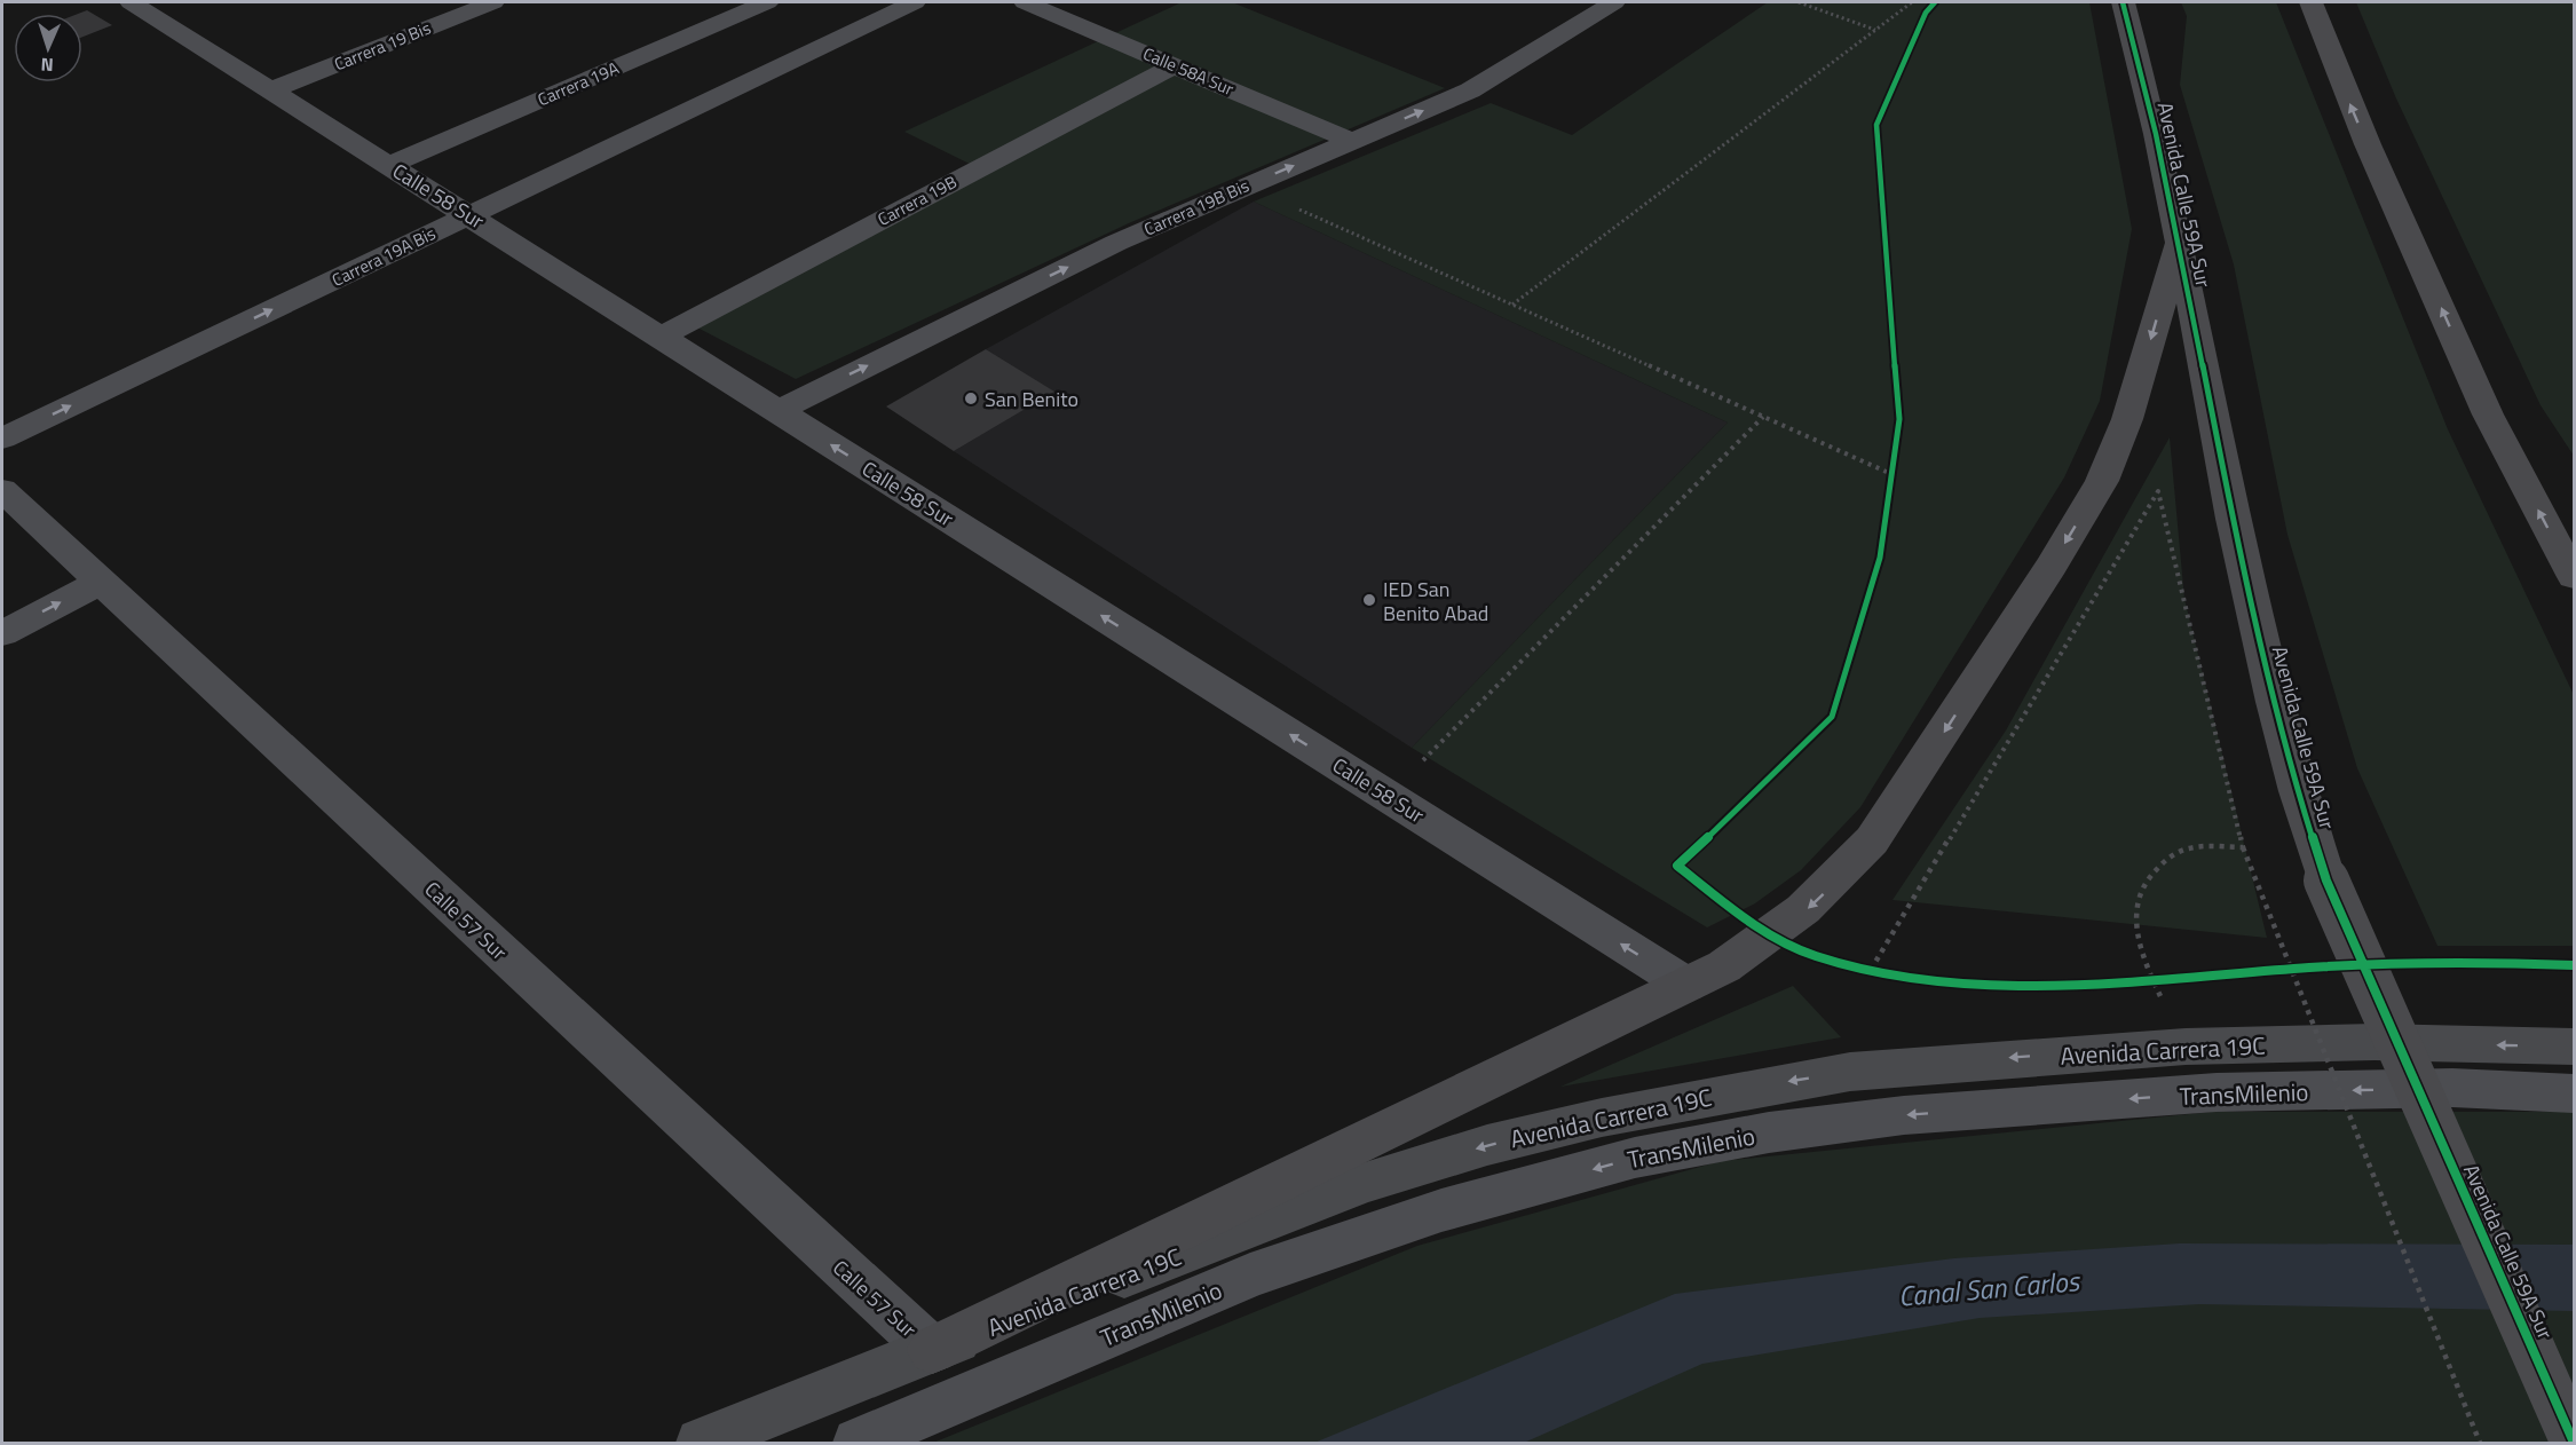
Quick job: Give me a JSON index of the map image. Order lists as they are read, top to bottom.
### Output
{
  "streets": {
    "highway": ["Avenida Calle 59A Sur"],
    "main road": ["Avenida Carrera 19C"],
    "street": [
      "Carrera 19 Bis",
      "Calle 58A Sur",
      "Carrera 19A",
      "Calle 58 Sur",
      "Carrera 19B",
      "Carrera 19B Bis",
      "Carrera 19A Bis",
      "Calle 57 Sur",
      "TransMilenio"
    ]
  },
  "crossings": [
    ["Carrera 19 Bis", "Calle 58 Sur"],
    ["Calle 58A Sur", "Carrera 19B"],
    ["Calle 58A Sur", "Carrera 19B Bis"],
    ["Carrera 19A", "Calle 58 Sur"],
    ["Calle 58 Sur", "Carrera 19B"],
    ["Calle 58 Sur", "Carrera 19B Bis"],
    ["Calle 58 Sur", "Carrera 19A Bis"],
    ["Calle 57 Sur", "Avenida Carrera 19C"]
  ],
  "one_way": [
    "Calle 58 Sur",
    "Carrera 19B Bis",
    "Carrera 19A Bis",
    "Avenida Carrera 19C",
    "TransMilenio"
  ],
  "water": ["Canal San Carlos"],
  "places": ["San Benito", "IED San Benito Abad"],
  "north": "bottom"
}
